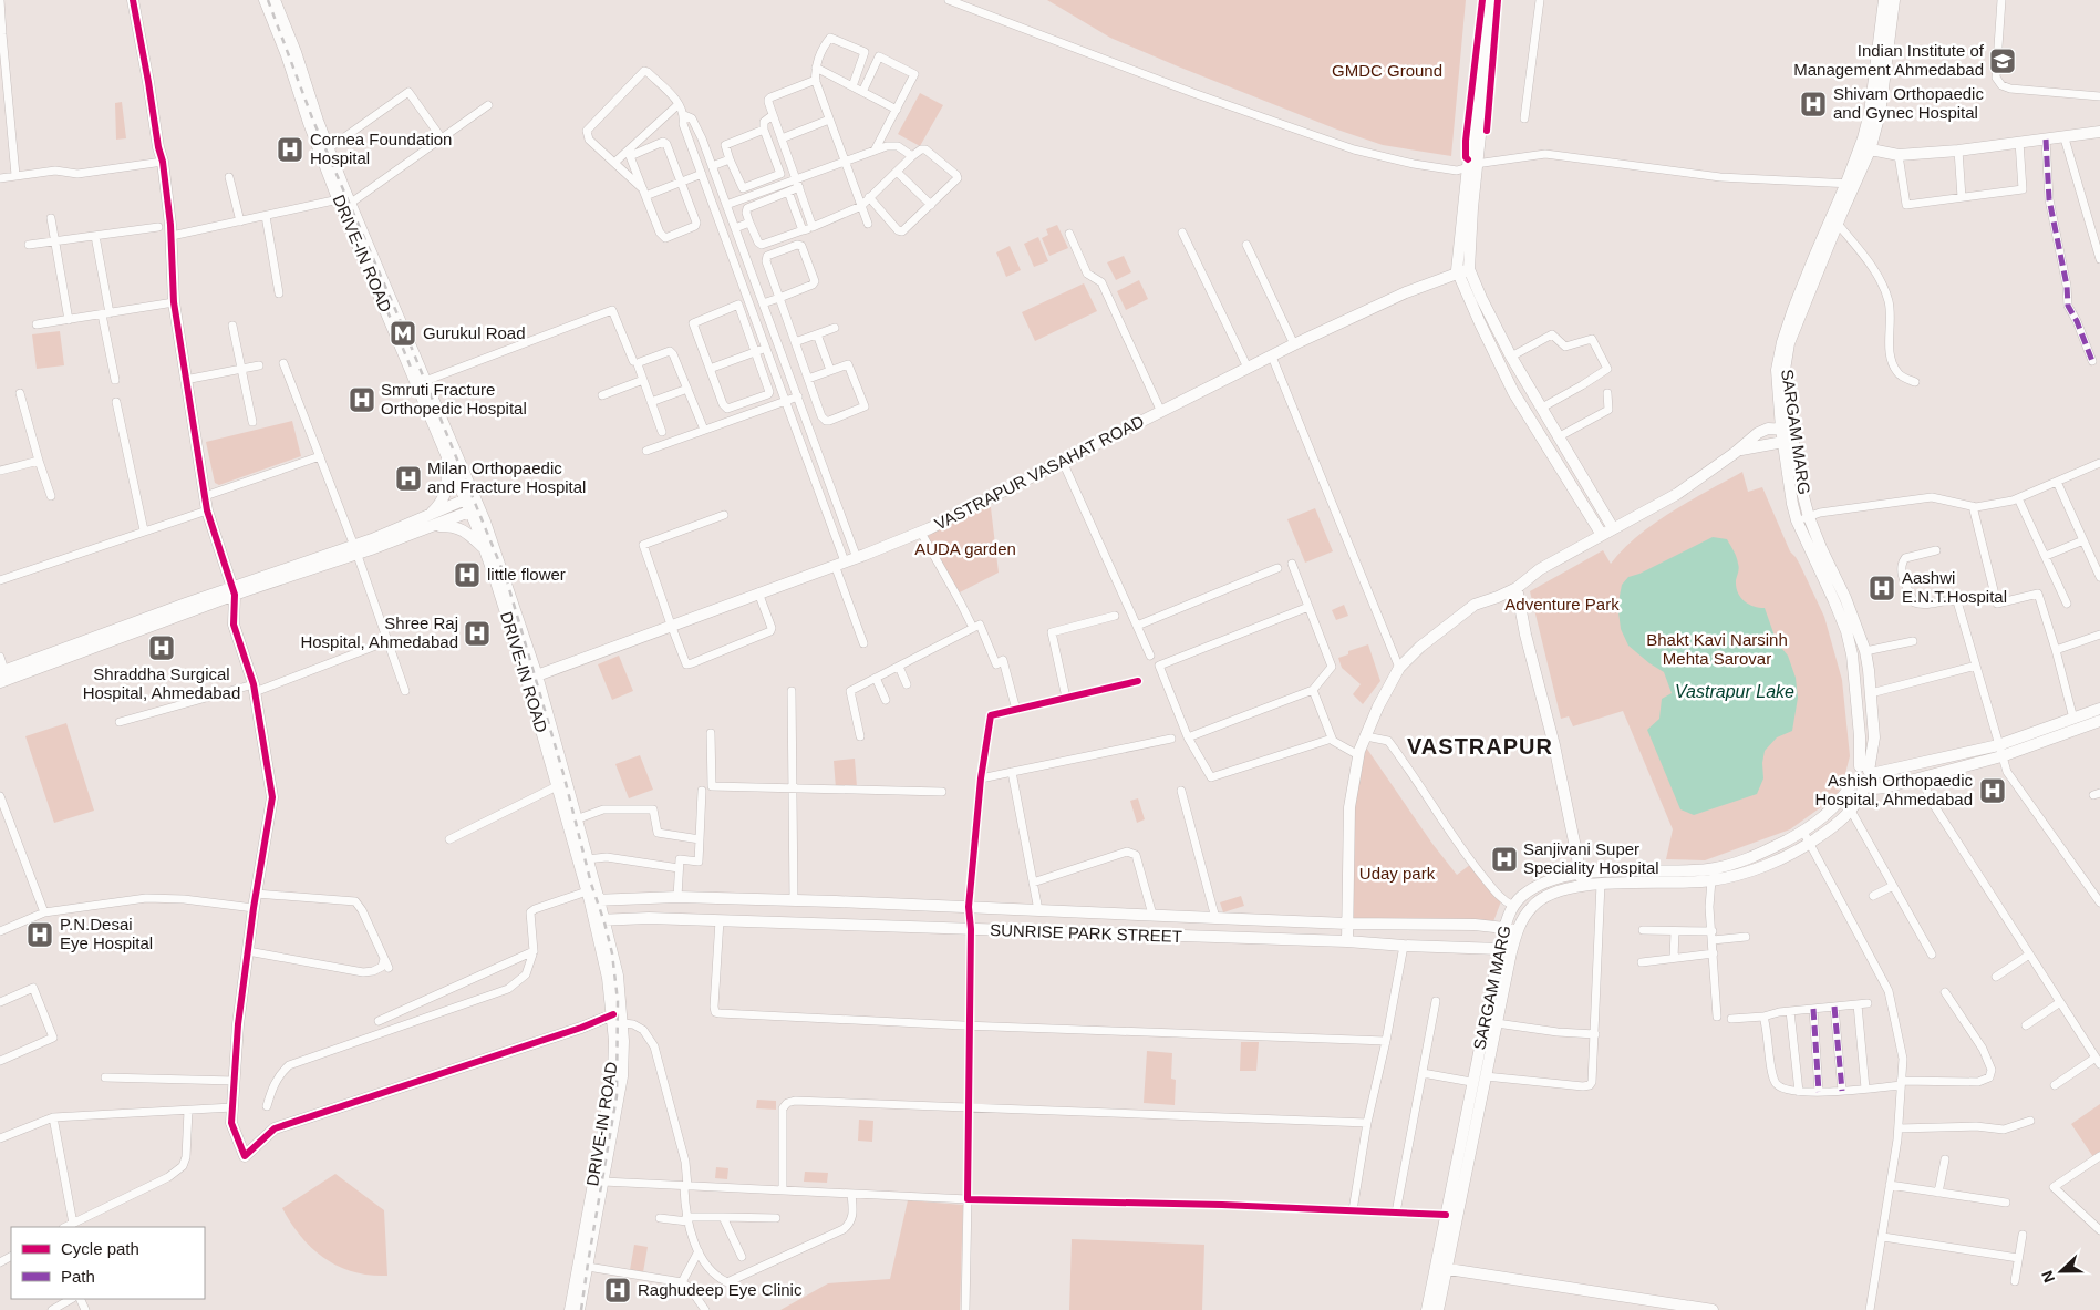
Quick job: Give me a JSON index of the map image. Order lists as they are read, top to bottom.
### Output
{
  "streets": {
    "main road": [
      "DRIVE-IN ROAD",
      "SARGAM MARG",
      "VASTRAPUR VASAHAT ROAD",
      "SUNRISE PARK STREET"
    ]
  },
  "crossings": [
    ["DRIVE-IN ROAD", "VASTRAPUR VASAHAT ROAD"],
    ["DRIVE-IN ROAD", "SUNRISE PARK STREET"],
    ["SARGAM MARG", "SUNRISE PARK STREET"]
  ],
  "districts": ["VASTRAPUR"],
  "water": ["Vastrapur Lake"],
  "parks": [
    "GMDC Ground",
    "AUDA garden",
    "Adventure Park",
    "Bhakt Kavi Narsinh Mehta Sarovar",
    "Uday park"
  ],
  "places": {
    "school or university": ["Indian Institute of Management Ahmedabad"],
    "hospital": [
      "Shivam Orthopaedic and Gynec Hospital",
      "Cornea Foundation Hospital",
      "Smruti Fracture Orthopedic Hospital",
      "Milan Orthopaedic and Fracture Hospital",
      "little flower",
      "Aashwi E.N.T.Hospital",
      "Shree Raj Hospital, Ahmedabad",
      "Shraddha Surgical Hospital, Ahmedabad",
      "Ashish Orthopaedic Hospital, Ahmedabad",
      "Sanjivani Super Speciality Hospital",
      "P.N.Desai Eye Hospital",
      "Raghudeep Eye Clinic"
    ],
    "metro station": ["Gurukul Road"]
  },
  "legend": ["Cycle path", "Path"],
  "north": "left"
}
